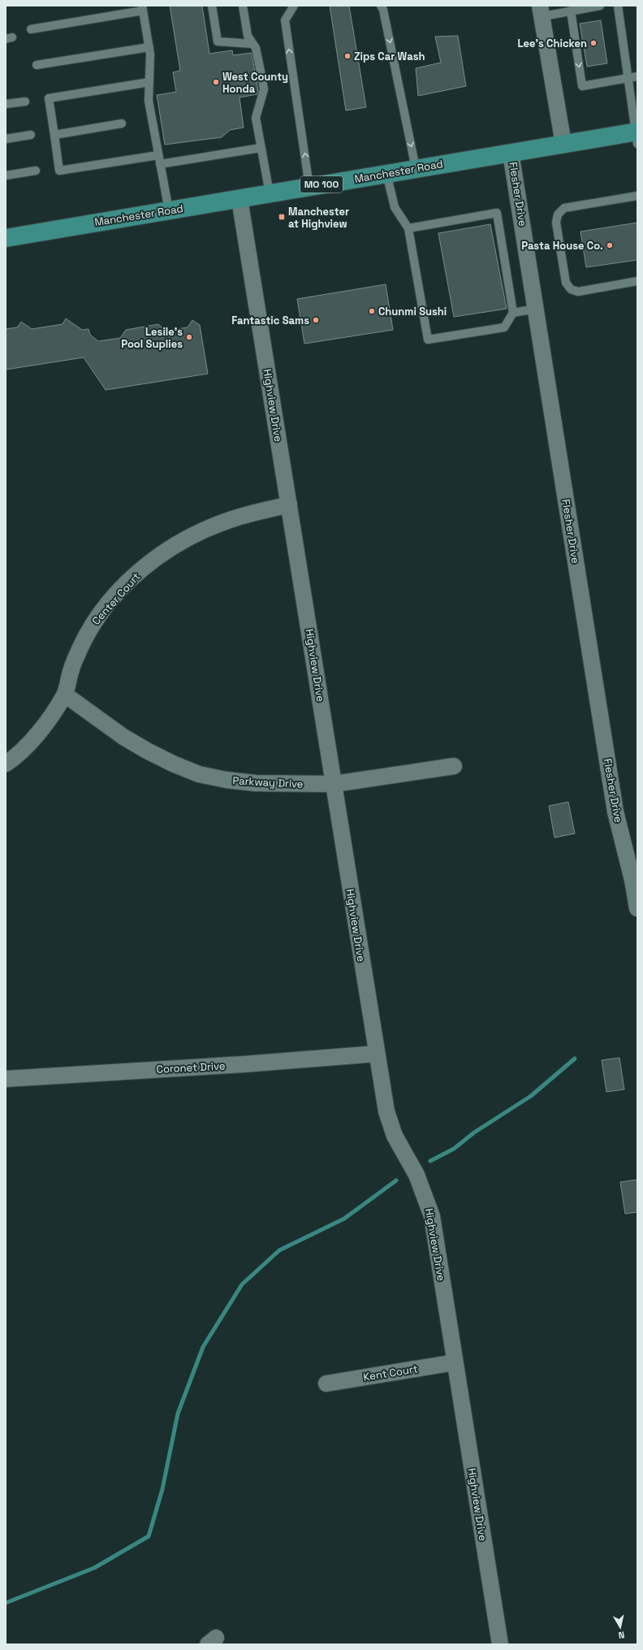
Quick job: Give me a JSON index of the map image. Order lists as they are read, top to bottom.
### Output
{
  "streets": {
    "highway": ["Manchester Road", "MO 100"],
    "street": [
      "Flesher Drive",
      "Highview Drive",
      "Center Court",
      "Parkway Drive",
      "Coronet Drive",
      "Kent Court"
    ]
  },
  "crossings": [
    ["Manchester Road", "Flesher Drive"],
    ["Manchester Road", "Highview Drive"],
    ["Highview Drive", "Center Court"],
    ["Highview Drive", "Parkway Drive"],
    ["Highview Drive", "Coronet Drive"],
    ["Highview Drive", "Kent Court"],
    ["Center Court", "Parkway Drive"]
  ],
  "places": {
    "other": [
      "Lee's Chicken",
      "Zips Car Wash",
      "West County Honda",
      "Pasta House Co.",
      "Chunmi Sushi",
      "Fantastic Sams",
      "Lesile's Pool Suplies"
    ],
    "transit": ["Manchester at Highview"]
  },
  "north": "bottom"
}
